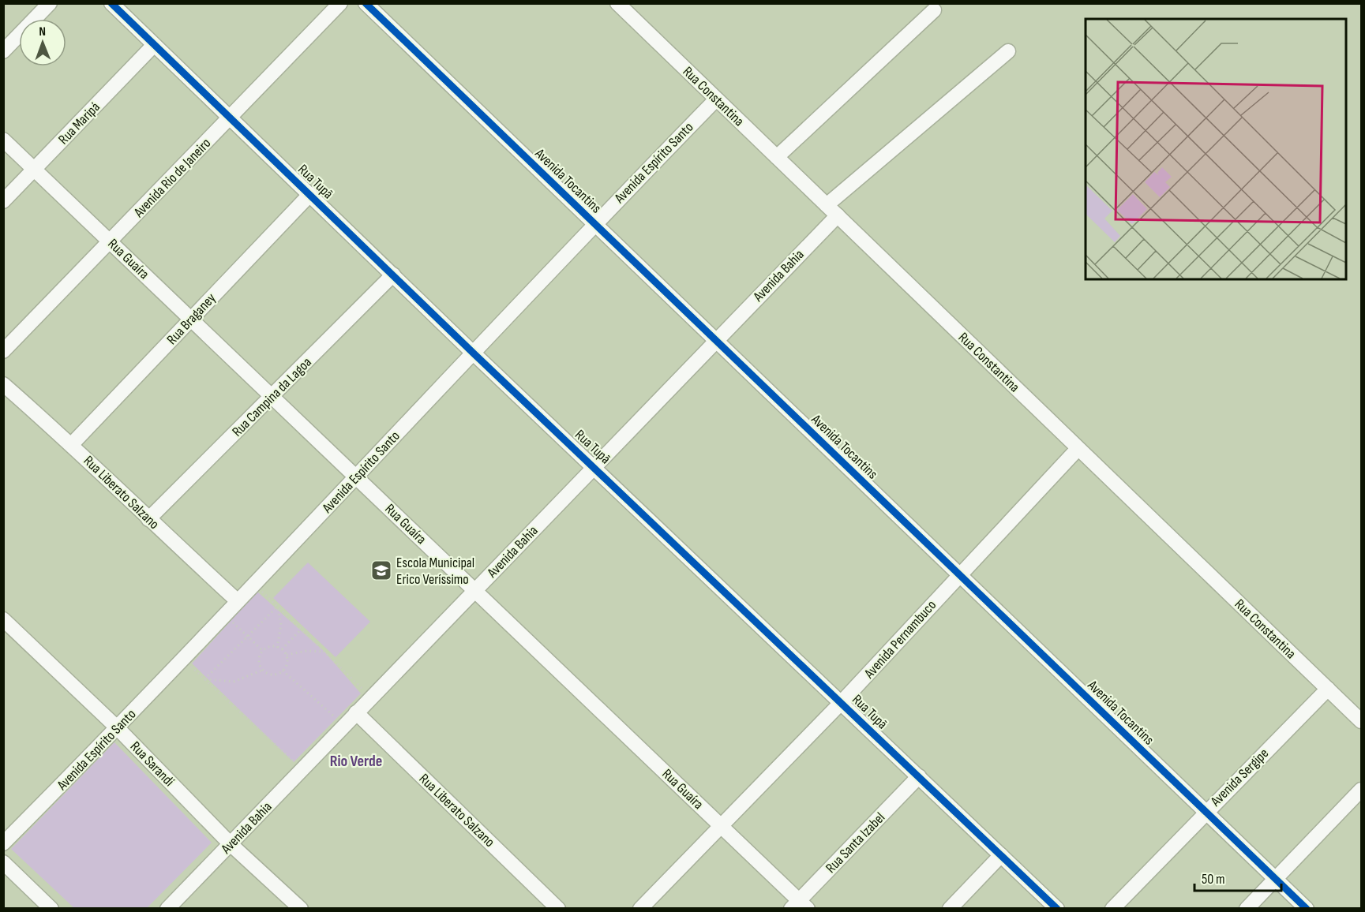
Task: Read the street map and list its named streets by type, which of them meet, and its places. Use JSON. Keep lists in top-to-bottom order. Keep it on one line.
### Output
{"streets":{"street":["Rua Constantina","Rua Maripá","Avenida Espírito Santo","Avenida Rio de Janeiro","Avenida Tocantins","Rua Tupã","Rua Guaíra","Avenida Bahia","Rua Braganey","Rua Campina da Lagoa","Rua Liberato Salzano","Avenida Pernambuco","Rua Sarandí","Avenida Sergipe","Rua Santa Izabel"]},"crossings":[["Rua Constantina","Avenida Espírito Santo"],["Rua Constantina","Avenida Bahia"],["Rua Constantina","Avenida Pernambuco"],["Rua Constantina","Avenida Sergipe"],["Rua Maripá","Rua Tupã"],["Rua Maripá","Rua Guaíra"],["Avenida Espírito Santo","Avenida Tocantins"],["Avenida Espírito Santo","Rua Tupã"],["Avenida Espírito Santo","Rua Guaíra"],["Avenida Espírito Santo","Rua Liberato Salzano"],["Avenida Espírito Santo","Rua Sarandí"],["Avenida Rio de Janeiro","Rua Tupã"],["Avenida Rio de Janeiro","Rua Guaíra"],["Avenida Tocantins","Avenida Bahia"],["Avenida Tocantins","Avenida Pernambuco"],["Avenida Tocantins","Avenida Sergipe"],["Rua Tupã","Avenida Bahia"],["Rua Tupã","Rua Braganey"],["Rua Tupã","Rua Campina da Lagoa"],["Rua Tupã","Avenida Pernambuco"],["Rua Tupã","Rua Santa Izabel"],["Rua Guaíra","Avenida Bahia"],["Rua Guaíra","Rua Braganey"],["Rua Guaíra","Rua Campina da Lagoa"],["Rua Guaíra","Avenida Pernambuco"],["Rua Guaíra","Rua Santa Izabel"],["Avenida Bahia","Rua Liberato Salzano"],["Avenida Bahia","Rua Sarandí"],["Rua Braganey","Rua Liberato Salzano"],["Rua Campina da Lagoa","Rua Liberato Salzano"]],"districts":["Rio Verde"],"places":{"school or university":["Escola Municipal Erico Veríssimo"]},"scale_bar":"50 m","north":"top"}
